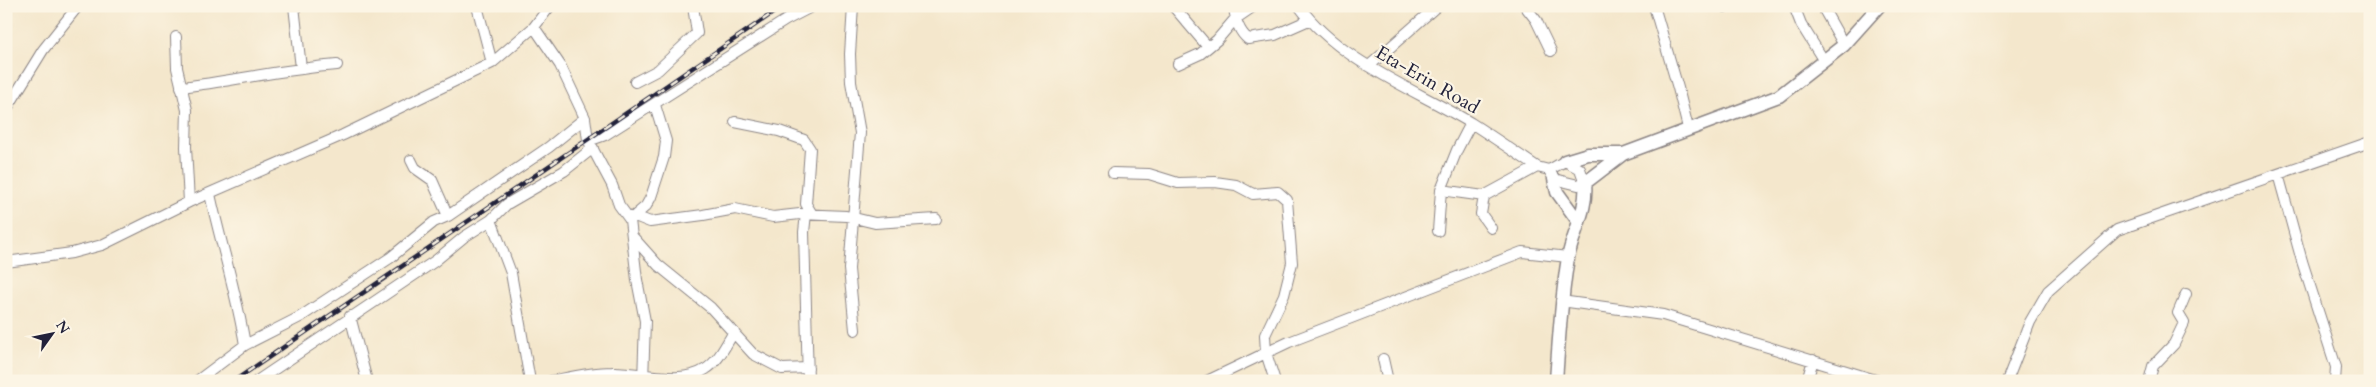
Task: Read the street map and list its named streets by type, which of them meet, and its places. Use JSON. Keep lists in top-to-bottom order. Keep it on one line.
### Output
{"streets":{"street":["Eta-Erin Road"]},"north":"top right"}
